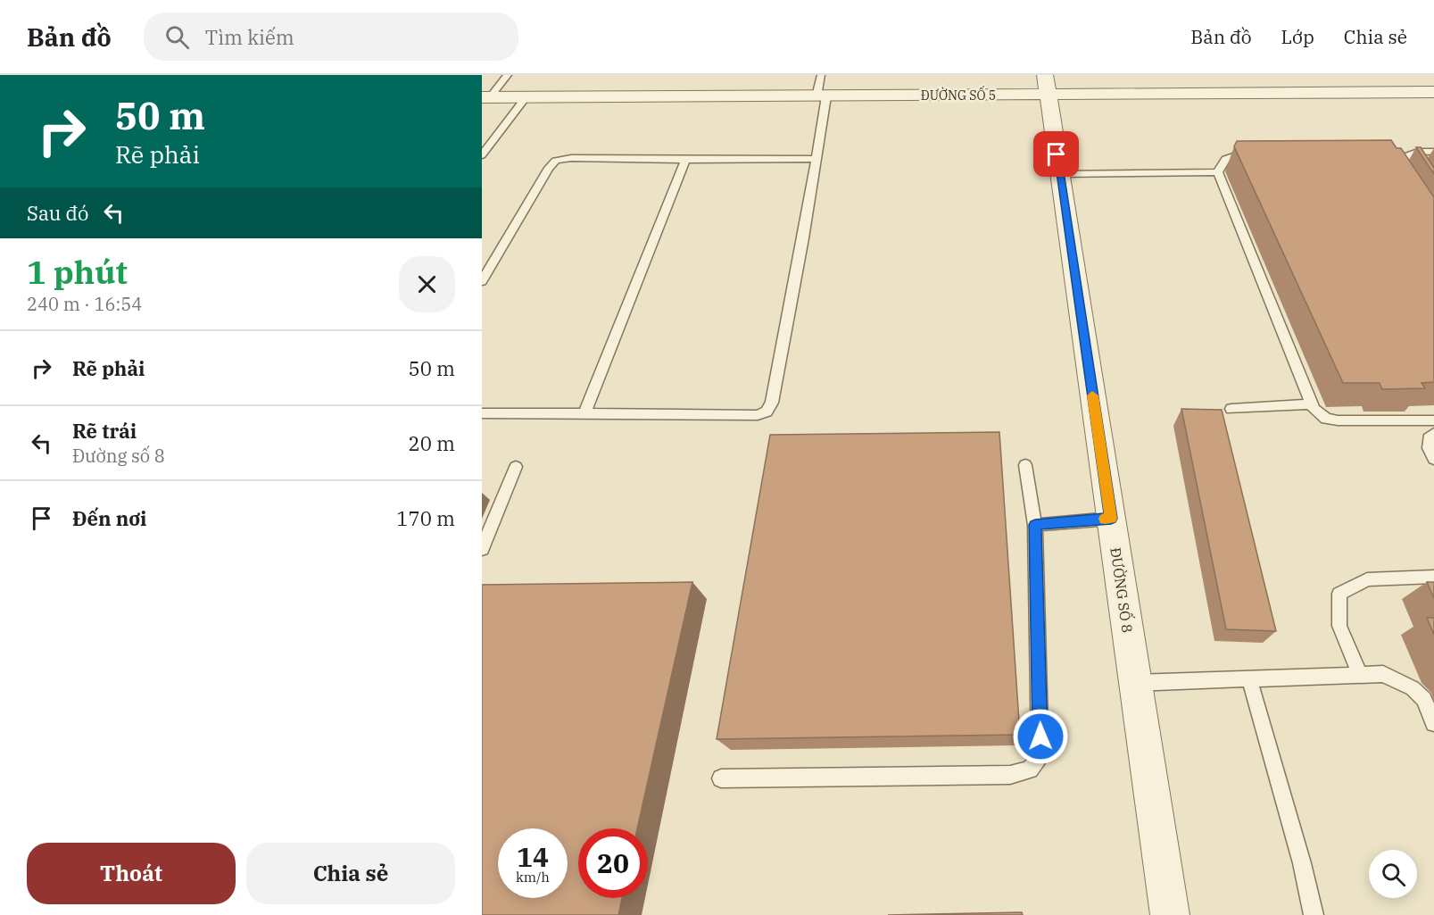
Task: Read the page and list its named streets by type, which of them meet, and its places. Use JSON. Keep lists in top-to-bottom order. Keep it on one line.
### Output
{"streets":{"street":["ĐƯỜNG SỐ 5","ĐƯỜNG SỐ 8"]},"crossings":[["ĐƯỜNG SỐ 5","ĐƯỜNG SỐ 8"]],"page":{"header":"Bản đồ","search":"Tìm kiếm","nav":["Bản đồ","Lớp","Chia sẻ"],"turn":["50 m","Rẽ phải"],"then":"Sau đó","heading":["1 phút","240 m · 16:54"],"list":[{"name":"Rẽ phải","value":"50 m"},{"name":"Rẽ trái","note":"Đường số 8","value":"20 m"},{"name":"Đến nơi","value":"170 m"}],"speed":"14 km/h","limit":"20","buttons":["Thoát","Chia sẻ"]}}
